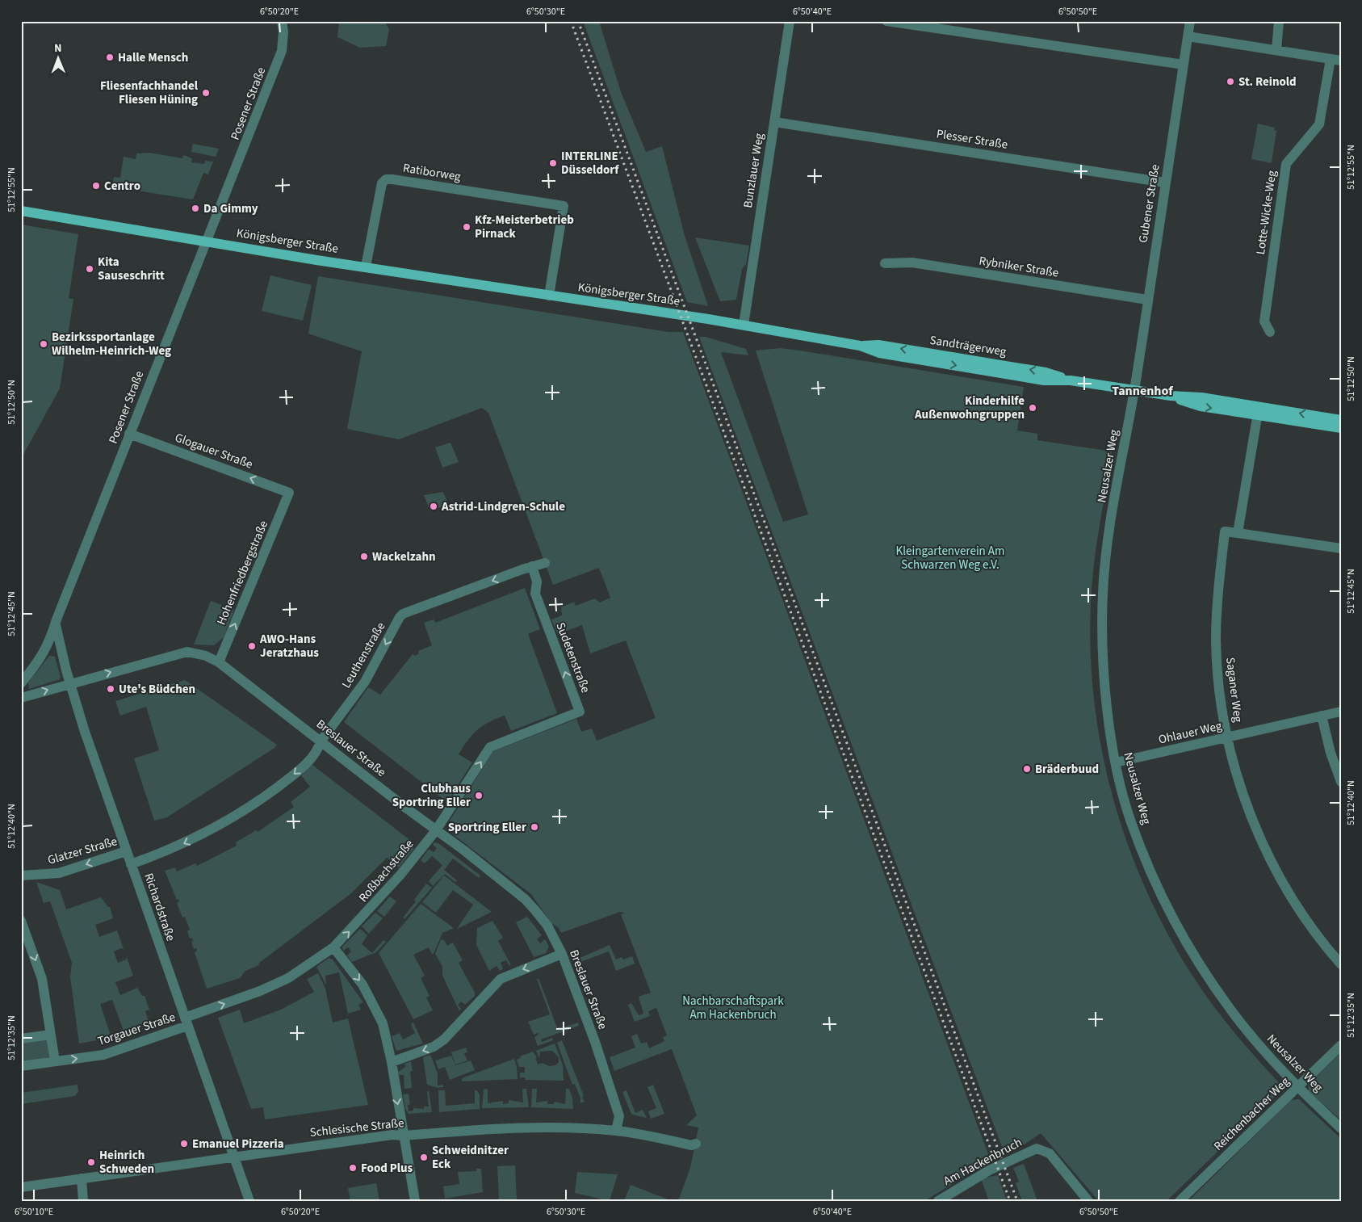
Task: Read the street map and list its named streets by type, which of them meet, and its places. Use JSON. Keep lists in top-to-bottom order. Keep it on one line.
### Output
{"streets":{"main road":["Königsberger Straße","Sandträgerweg"],"street":["Posener Straße","Plesser Straße","Bunzlauer Weg","Ratiborweg","Gubener Straße","Lotte-Wicke-Weg","Rybniker Straße","Glogauer Straße","Neusalzer Weg","Hohenfriedbergstraße","Leuthenstraße","Sudetenstraße","Saganer Weg","Ohlauer Weg","Breslauer Straße","Glatzer Straße","Roßbachstraße","Richardstraße","Torgauer Straße","Reichenbacher Weg","Schlesische Straße","Am Hackenbruch"]},"crossings":[["Posener Straße","Königsberger Straße"],["Posener Straße","Glogauer Straße"],["Posener Straße","Richardstraße"],["Plesser Straße","Bunzlauer Weg"],["Plesser Straße","Gubener Straße"],["Bunzlauer Weg","Sandträgerweg"],["Ratiborweg","Königsberger Straße"],["Gubener Straße","Rybniker Straße"],["Gubener Straße","Sandträgerweg"],["Gubener Straße","Neusalzer Weg"],["Königsberger Straße","Sandträgerweg"],["Sandträgerweg","Neusalzer Weg"],["Glogauer Straße","Hohenfriedbergstraße"],["Neusalzer Weg","Ohlauer Weg"],["Neusalzer Weg","Reichenbacher Weg"],["Hohenfriedbergstraße","Breslauer Straße"],["Leuthenstraße","Sudetenstraße"],["Leuthenstraße","Breslauer Straße"],["Leuthenstraße","Richardstraße"],["Sudetenstraße","Roßbachstraße"],["Saganer Weg","Ohlauer Weg"],["Breslauer Straße","Roßbachstraße"],["Breslauer Straße","Richardstraße"],["Breslauer Straße","Schlesische Straße"],["Glatzer Straße","Richardstraße"],["Roßbachstraße","Richardstraße"],["Roßbachstraße","Torgauer Straße"],["Richardstraße","Torgauer Straße"],["Richardstraße","Schlesische Straße"]],"one_way":["Glogauer Straße","Hohenfriedbergstraße","Leuthenstraße","Sudetenstraße","Glatzer Straße","Roßbachstraße","Torgauer Straße"],"districts":["Tannenhof"],"parks":["Kleingartenverein Am Schwarzen Weg e.V.","Nachbarschaftspark Am Hackenbruch"],"places":["Halle Mensch","St. Reinold","Fliesenfachhandel Fliesen Hüning","INTERLINE Düsseldorf","Centro","Da Gimmy","Kfz-Meisterbetrieb Pirnack","Kita Sauseschritt","Bezirkssportanlage Wilhelm-Heinrich-Weg","Kinderhilfe Außenwohngruppen","Astrid-Lindgren-Schule","Wackelzahn","AWO-Hans Jeratzhaus","Ute's Büdchen","Bräderbuud","Clubhaus Sportring Eller","Sportring Eller","Emanuel Pizzeria","Schweidnitzer Eck","Heinrich Schweden","Food Plus"],"north":"top","coordinates":["6°50'20\"E","6°50'30\"E","6°50'40\"E","6°50'50\"E","51°12'55\"N","51°12'50\"N","51°12'45\"N","51°12'40\"N","51°12'35\"N","6°50'10\"E"]}
